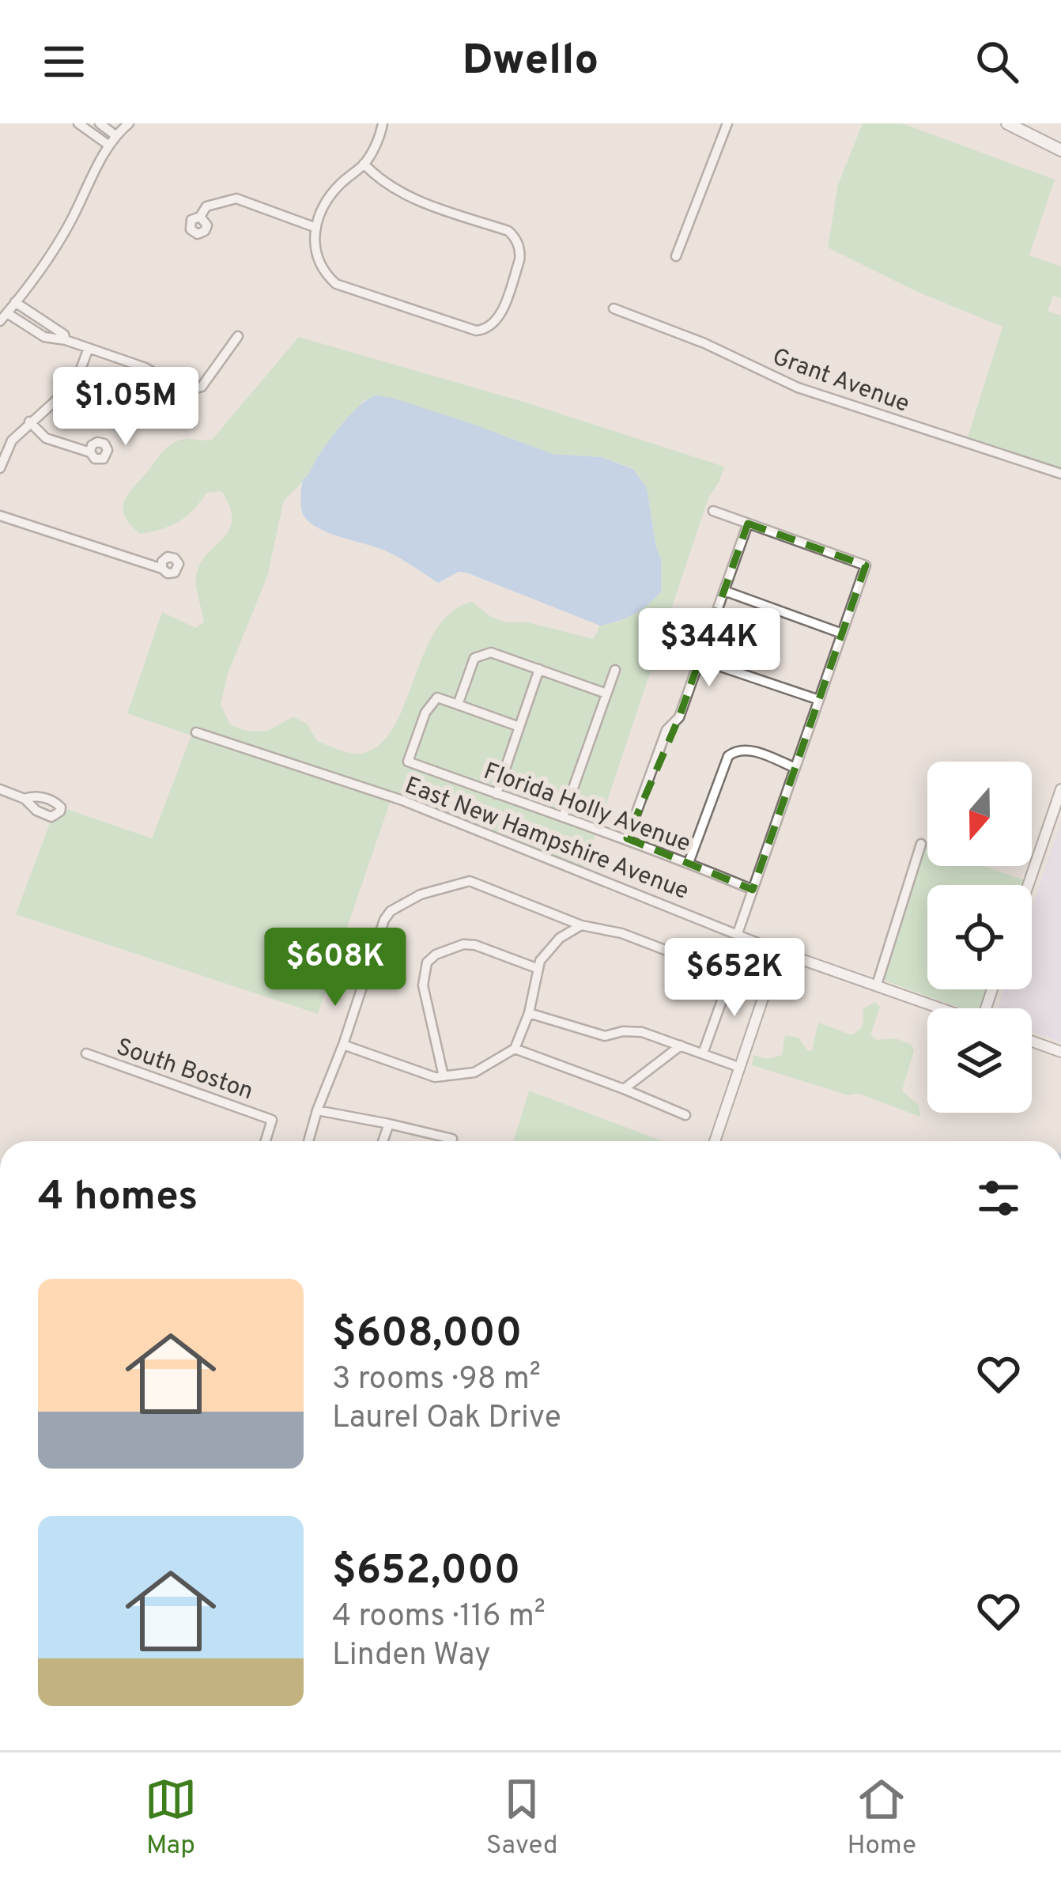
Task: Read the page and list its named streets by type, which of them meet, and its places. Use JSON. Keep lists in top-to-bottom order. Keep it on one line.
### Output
{"streets":{"street":["Grant Avenue","Florida Holly Avenue","East New Hampshire Avenue","South Boston"]},"north":"bottom","page":{"header":"Dwello","price":["$1.05M","$344K","$608K","$652K"],"heading":"4 homes","list":[{"name":"$608,000","note":"3 rooms · 98 m² · Laurel Oak Drive"},{"name":"$652,000","note":"4 rooms · 116 m² · Linden Way"}],"tabs":["Map","Saved","Home"]}}
